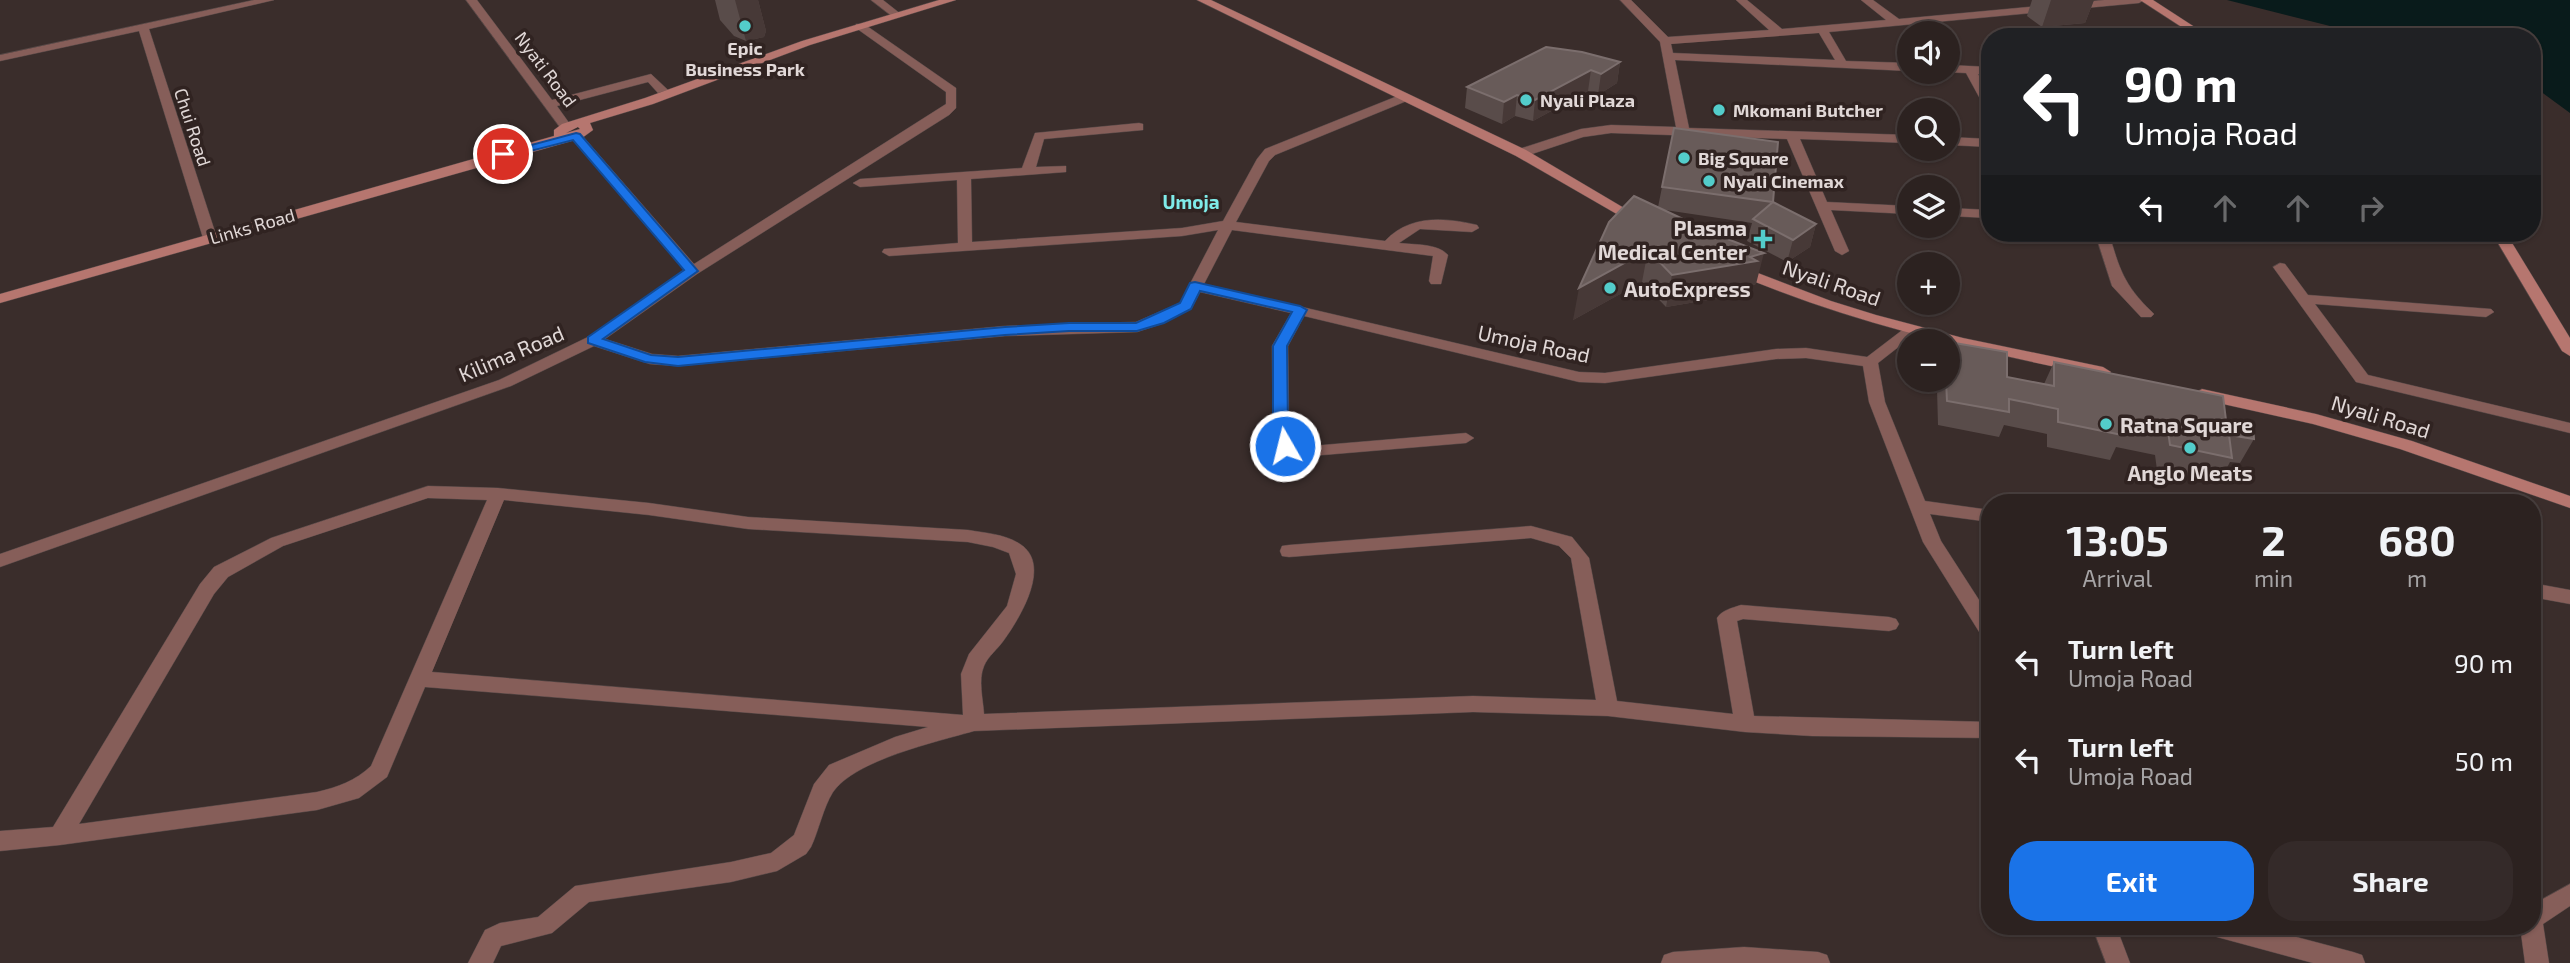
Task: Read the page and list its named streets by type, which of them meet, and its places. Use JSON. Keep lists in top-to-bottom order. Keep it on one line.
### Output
{"streets":{"main road":["Links Road","Nyali Road"],"street":["Nyati Road","Chui Road","Umoja Road","Kilima Road"]},"crossings":[["Nyati Road","Links Road"],["Nyati Road","Kilima Road"],["Chui Road","Links Road"],["Links Road","Kilima Road"]],"districts":["Umoja"],"places":{"other":["Epic Business Park","Nyali Plaza","Mkomani Butcher","Big Square","Nyali Cinemax","AutoExpress","Ratna Square","Anglo Meats"],"health":["Plasma Medical Center"]},"page":{"map_buttons":["+","−"],"turn":["90 m","Umoja Road"],"eta":["13:05","Arrival","2","min","680","m"],"list":[{"name":"Turn left","note":"Umoja Road","value":"90 m"},{"name":"Turn left","note":"Umoja Road","value":"50 m"}],"buttons":["Exit","Share"]}}
